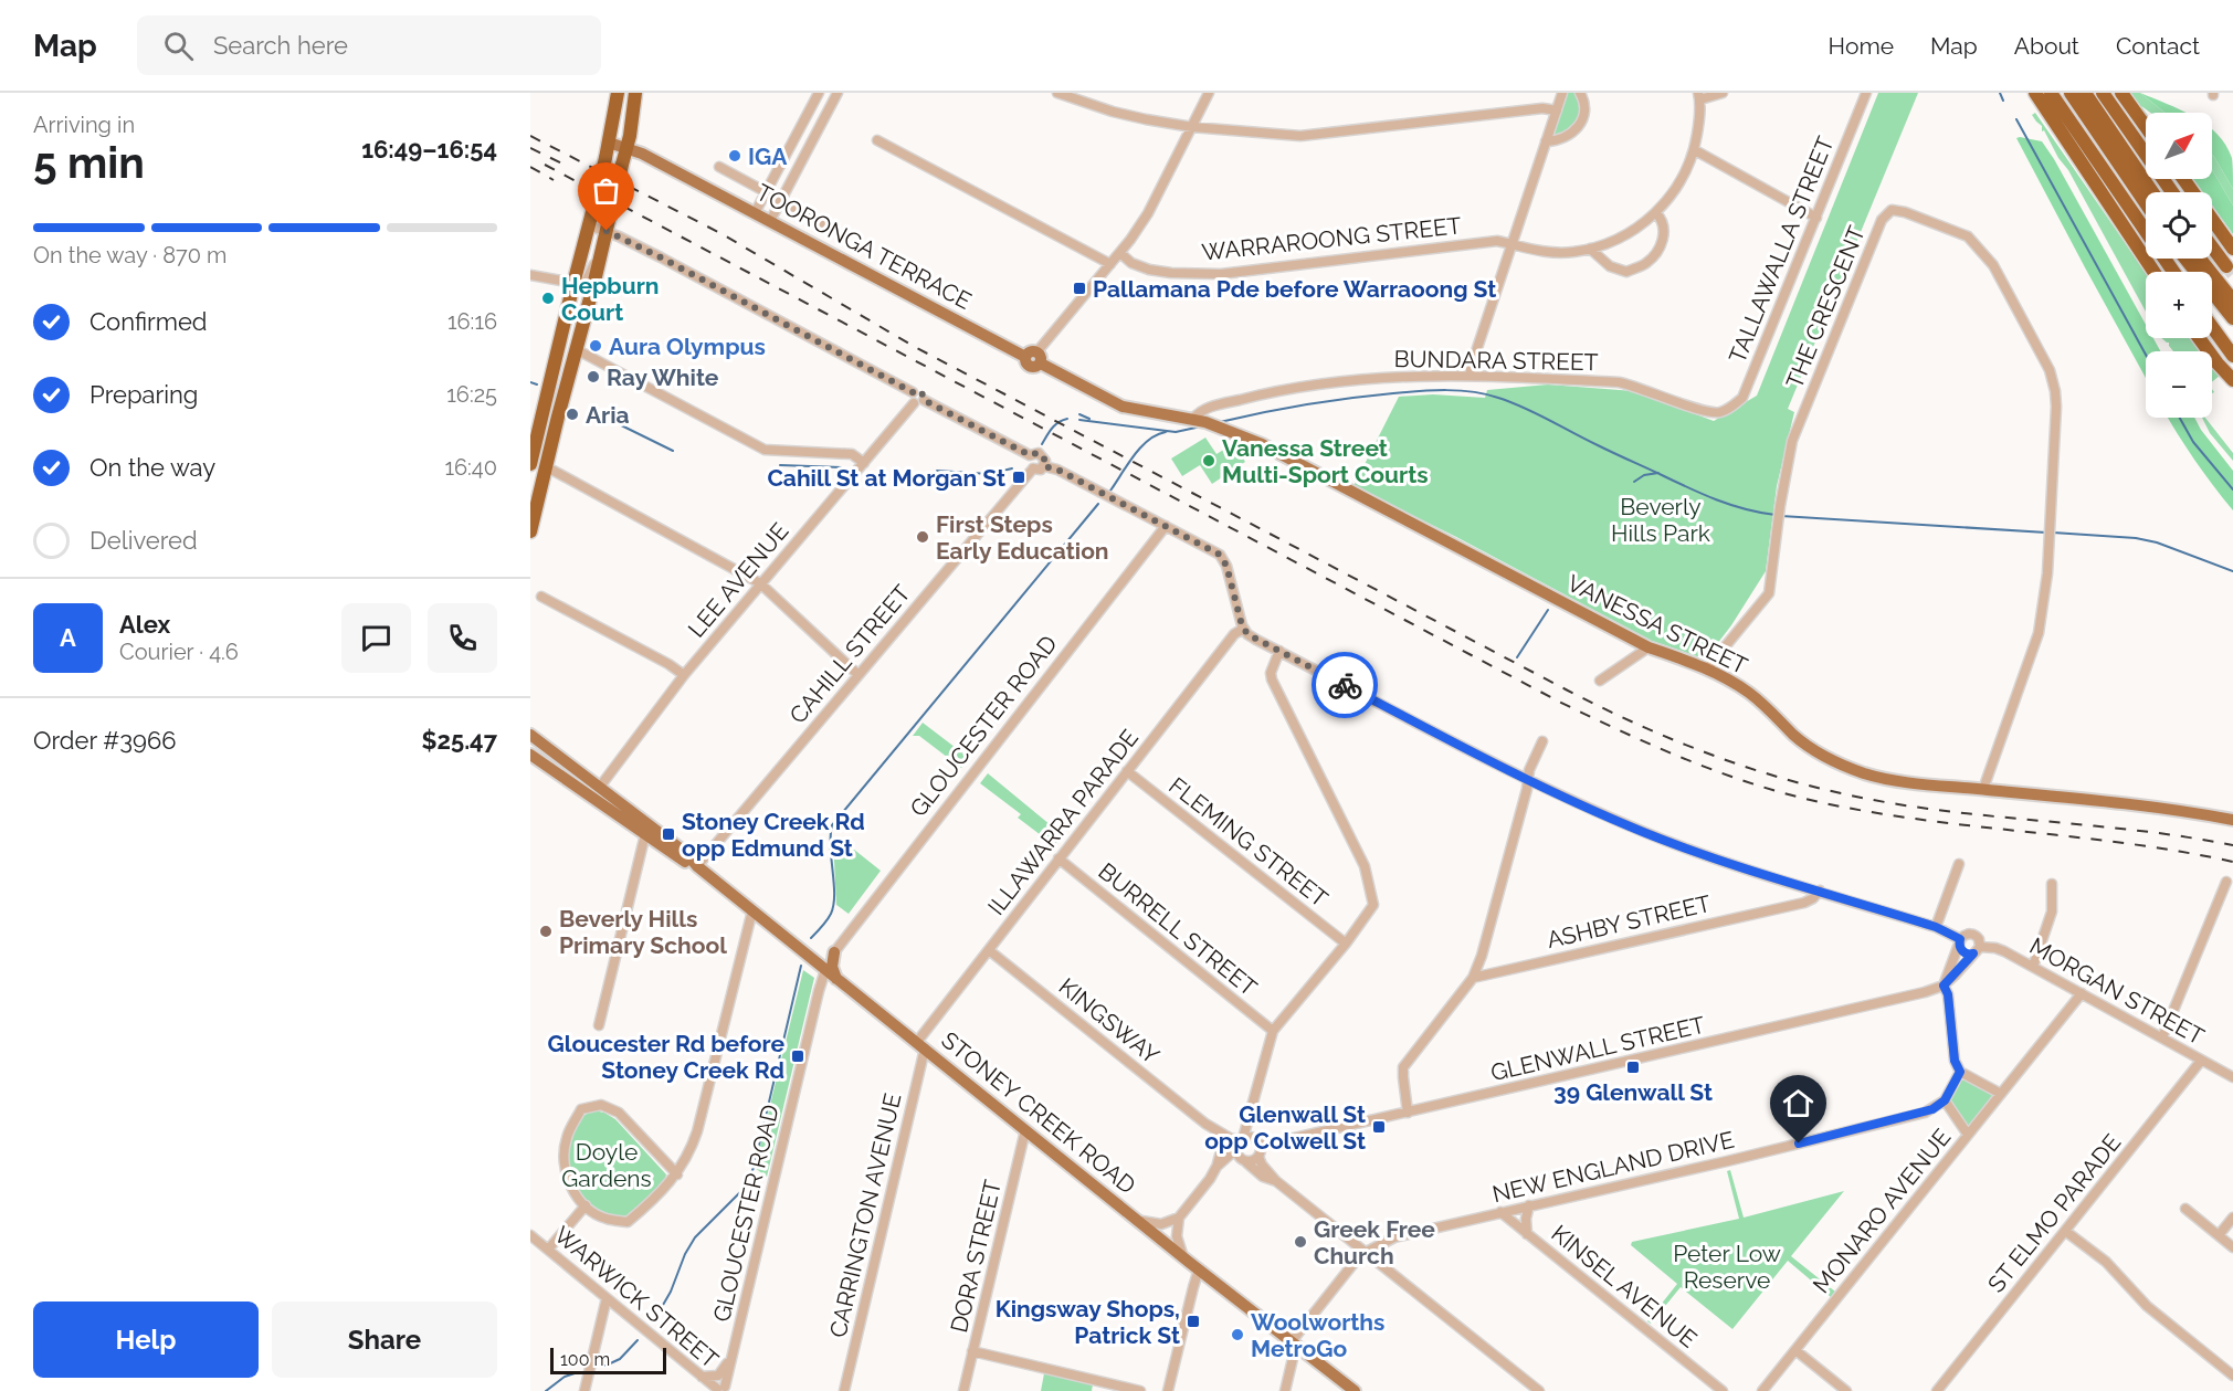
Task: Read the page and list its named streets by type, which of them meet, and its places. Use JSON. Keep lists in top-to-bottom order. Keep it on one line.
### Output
{"streets":{"main road":["TOORONGA TERRACE","VANESSA STREET","STONEY CREEK ROAD"],"street":["WARRAROONG STREET","TALLAWALLA STREET","THE CRESCENT","BUNDARA STREET","LEE AVENUE","CAHILL STREET","GLOUCESTER ROAD","ILLAWARRA PARADE","FLEMING STREET","ASHBY STREET","BURRELL STREET","MORGAN STREET","KINGSWAY","GLENWALL STREET","NEW ENGLAND DRIVE","MONARO AVENUE","ST ELMO PARADE","CARRINGTON AVENUE","DORA STREET","KINSEL AVENUE","WARWICK STREET"]},"crossings":[["TOORONGA TERRACE","BUNDARA STREET"],["TOORONGA TERRACE","VANESSA STREET"],["TALLAWALLA STREET","BUNDARA STREET"],["THE CRESCENT","VANESSA STREET"],["BUNDARA STREET","VANESSA STREET"],["LEE AVENUE","STONEY CREEK ROAD"],["CAHILL STREET","STONEY CREEK ROAD"],["GLOUCESTER ROAD","STONEY CREEK ROAD"],["GLOUCESTER ROAD","WARWICK STREET"],["ILLAWARRA PARADE","FLEMING STREET"],["ILLAWARRA PARADE","BURRELL STREET"],["ILLAWARRA PARADE","KINGSWAY"],["ILLAWARRA PARADE","STONEY CREEK ROAD"],["ILLAWARRA PARADE","CARRINGTON AVENUE"],["MORGAN STREET","MONARO AVENUE"],["MORGAN STREET","ST ELMO PARADE"],["STONEY CREEK ROAD","CARRINGTON AVENUE"],["STONEY CREEK ROAD","DORA STREET"],["NEW ENGLAND DRIVE","KINSEL AVENUE"]],"parks":["Beverly Hills Park","Doyle Gardens","Peter Low Reserve"],"places":{"other":["IGA","Hepburn Court","Aura Olympus","Ray White","Aria","Vanessa Street Multi-Sport Courts","First Steps Early Education","Beverly Hills Primary School","Greek Free Church","Woolworths MetroGo"],"transit":["Pallamana Pde before Warraoong St","Cahill St at Morgan St","Stoney Creek Rd opp Edmund St","Gloucester Rd before Stoney Creek Rd","39 Glenwall St","Glenwall St opp Colwell St","Kingsway Shops, Patrick St"]},"scale_bar":"100 m","north":"top right","page":{"header":"Map","search":"Search here","nav":["Home","Map","About","Contact"],"heading":["5 min","Arriving in","16:49–16:54"],"panel":["Alex","Courier · 4.6","Order #3966","$25.47"],"map_buttons":["+","−"],"bar":"On the way · 870 m","list":[["Confirmed","16:16"],["Preparing","16:25"],["On the way","16:40"],"Delivered"],"round":"A","buttons":["Help","Share"],"scale":"100 m"}}
